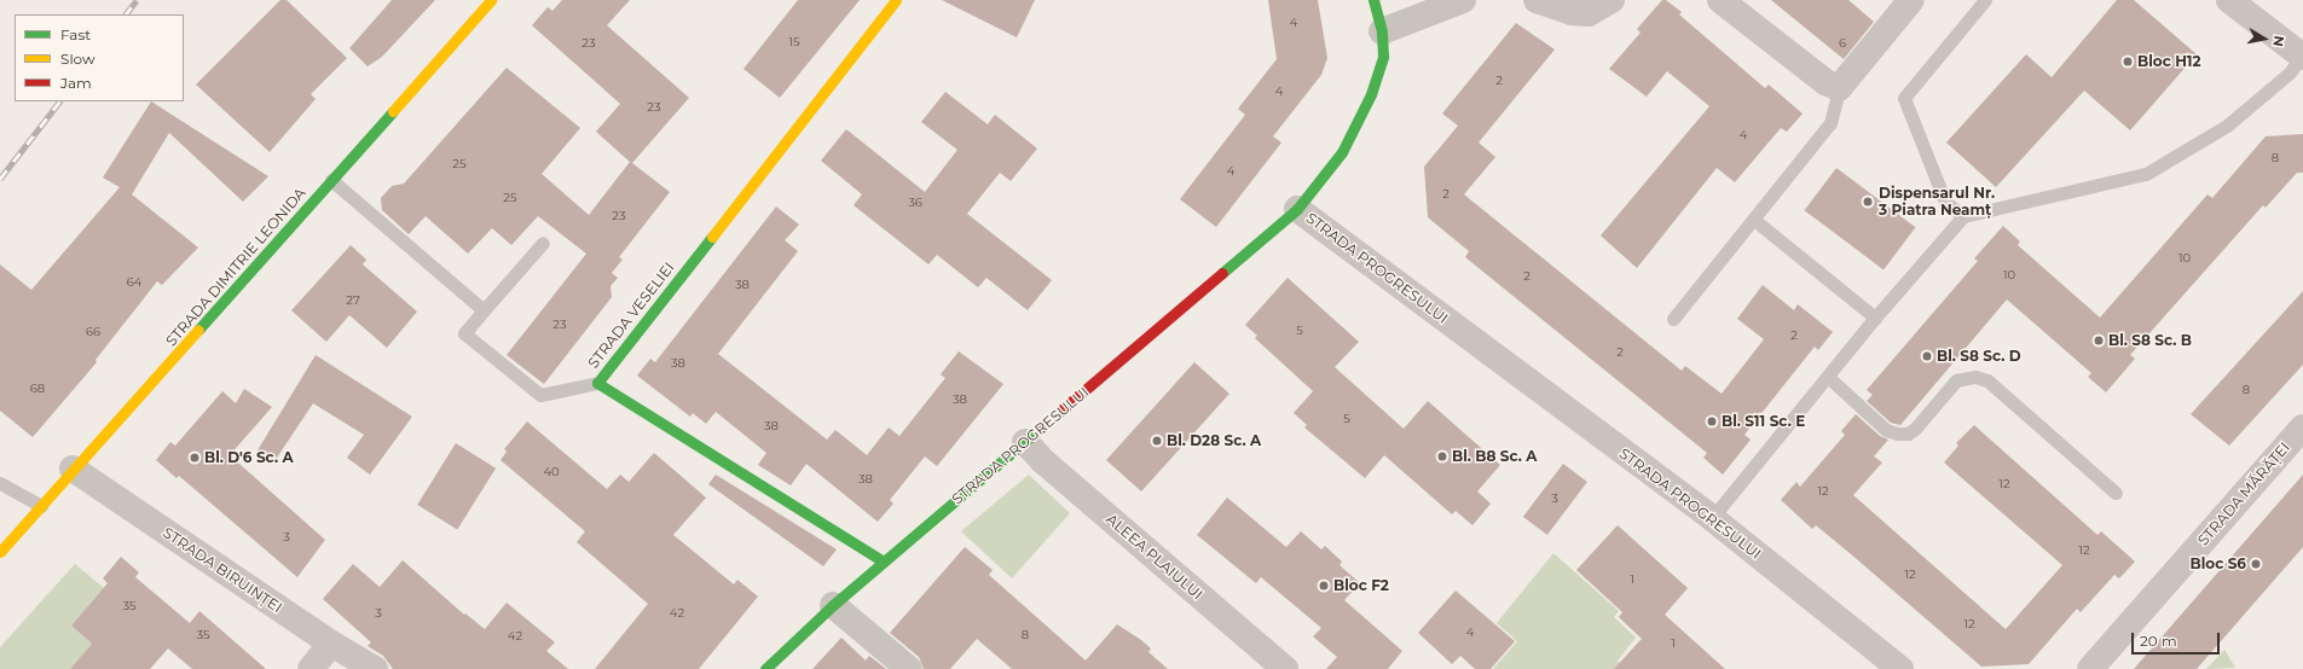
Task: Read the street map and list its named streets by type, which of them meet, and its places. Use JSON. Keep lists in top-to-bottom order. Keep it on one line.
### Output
{"streets":{"street":["STRADA DIMITRIE LEONIDA","STRADA PROGRESULUI","STRADA VESELIEI","STRADA MĂRĂȚEI","ALEEA PLAIULUI","STRADA BIRUINȚEI"]},"crossings":[["STRADA DIMITRIE LEONIDA","STRADA BIRUINȚEI"],["STRADA PROGRESULUI","STRADA VESELIEI"],["STRADA PROGRESULUI","ALEEA PLAIULUI"]],"places":["Bloc H12","Dispensarul Nr. 3 Piatra Neamț","Bl. S8 Sc. B","Bl. S8 Sc. D","Bl. S11 Sc. E","Bl. D28 Sc. A","Bl. B8 Sc. A","Bl. D'6 Sc. A","Bloc S6","Bloc F2"],"house_numbers":["4","15","23","6","2","4","23","4","8","25","4","2","25","36","23","10","10","2","64","38","27","23","5","66","2","2","38","68","8","38","5","38","40","38","12","12","3","3","12","12","1","35","3","42","12","4","35","8","42","1"],"legend":["Fast","Slow","Jam"],"scale_bar":"20 m","north":"right"}
